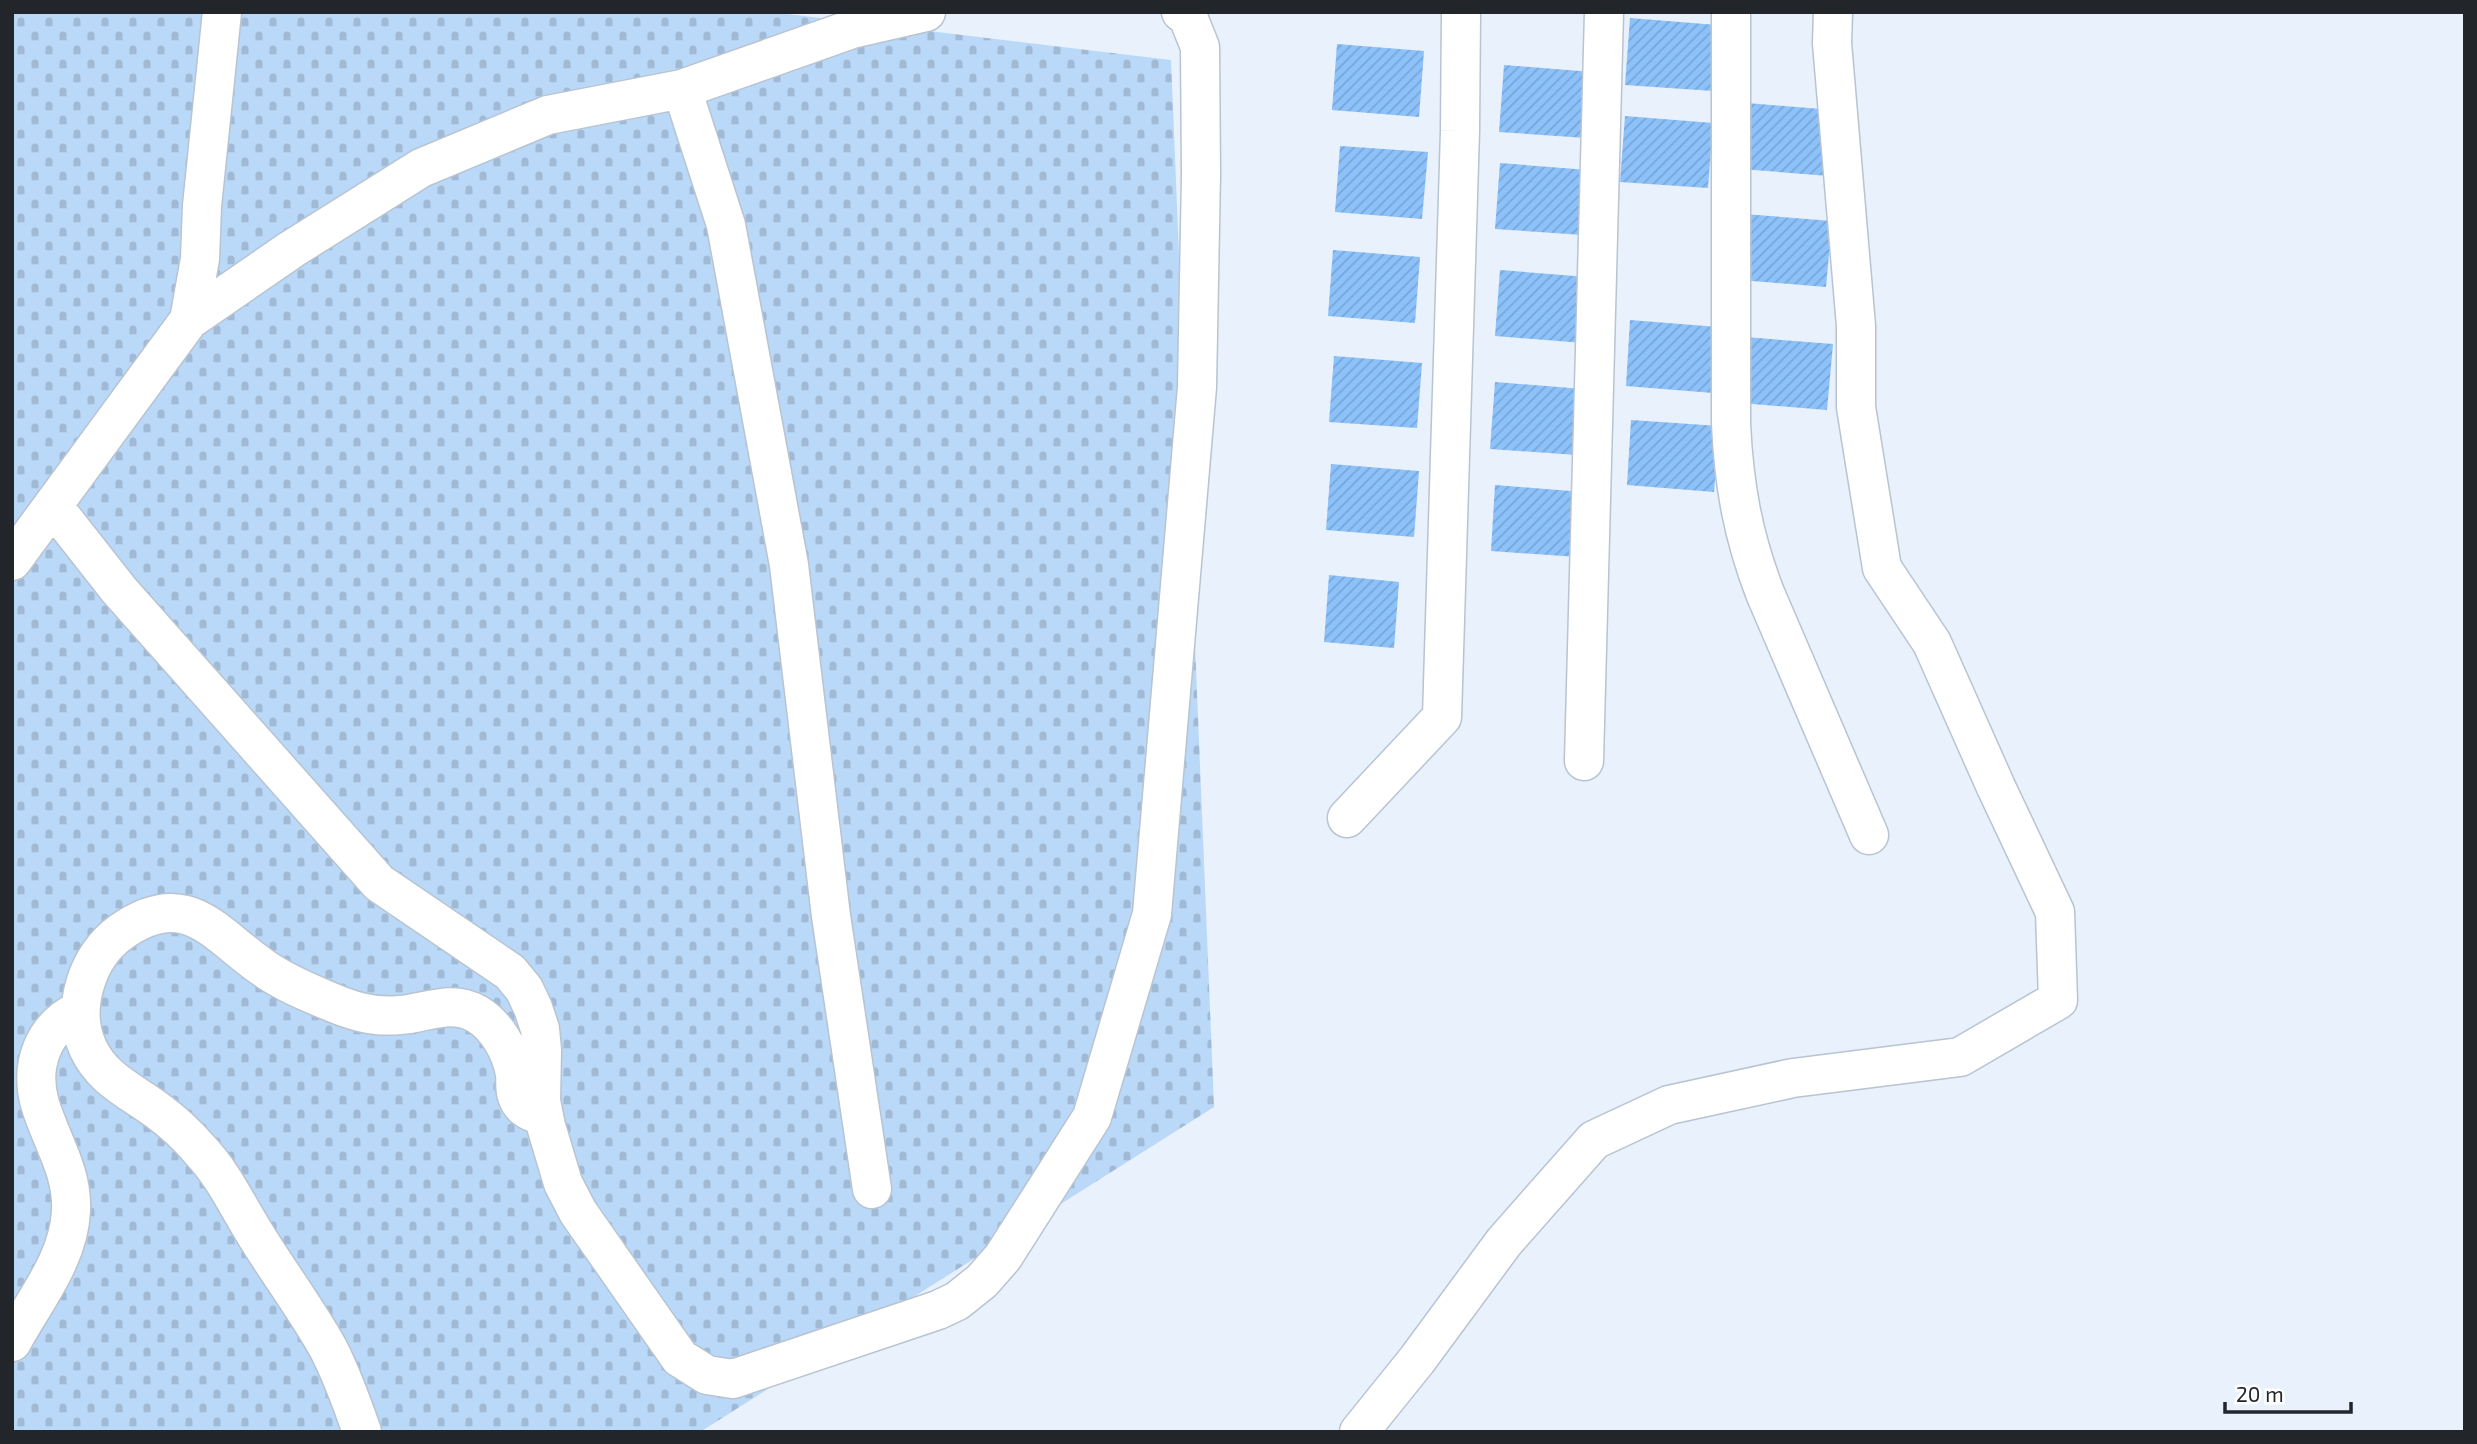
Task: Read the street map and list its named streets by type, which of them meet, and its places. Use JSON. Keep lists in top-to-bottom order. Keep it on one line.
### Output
{"scale_bar":"20 m"}
